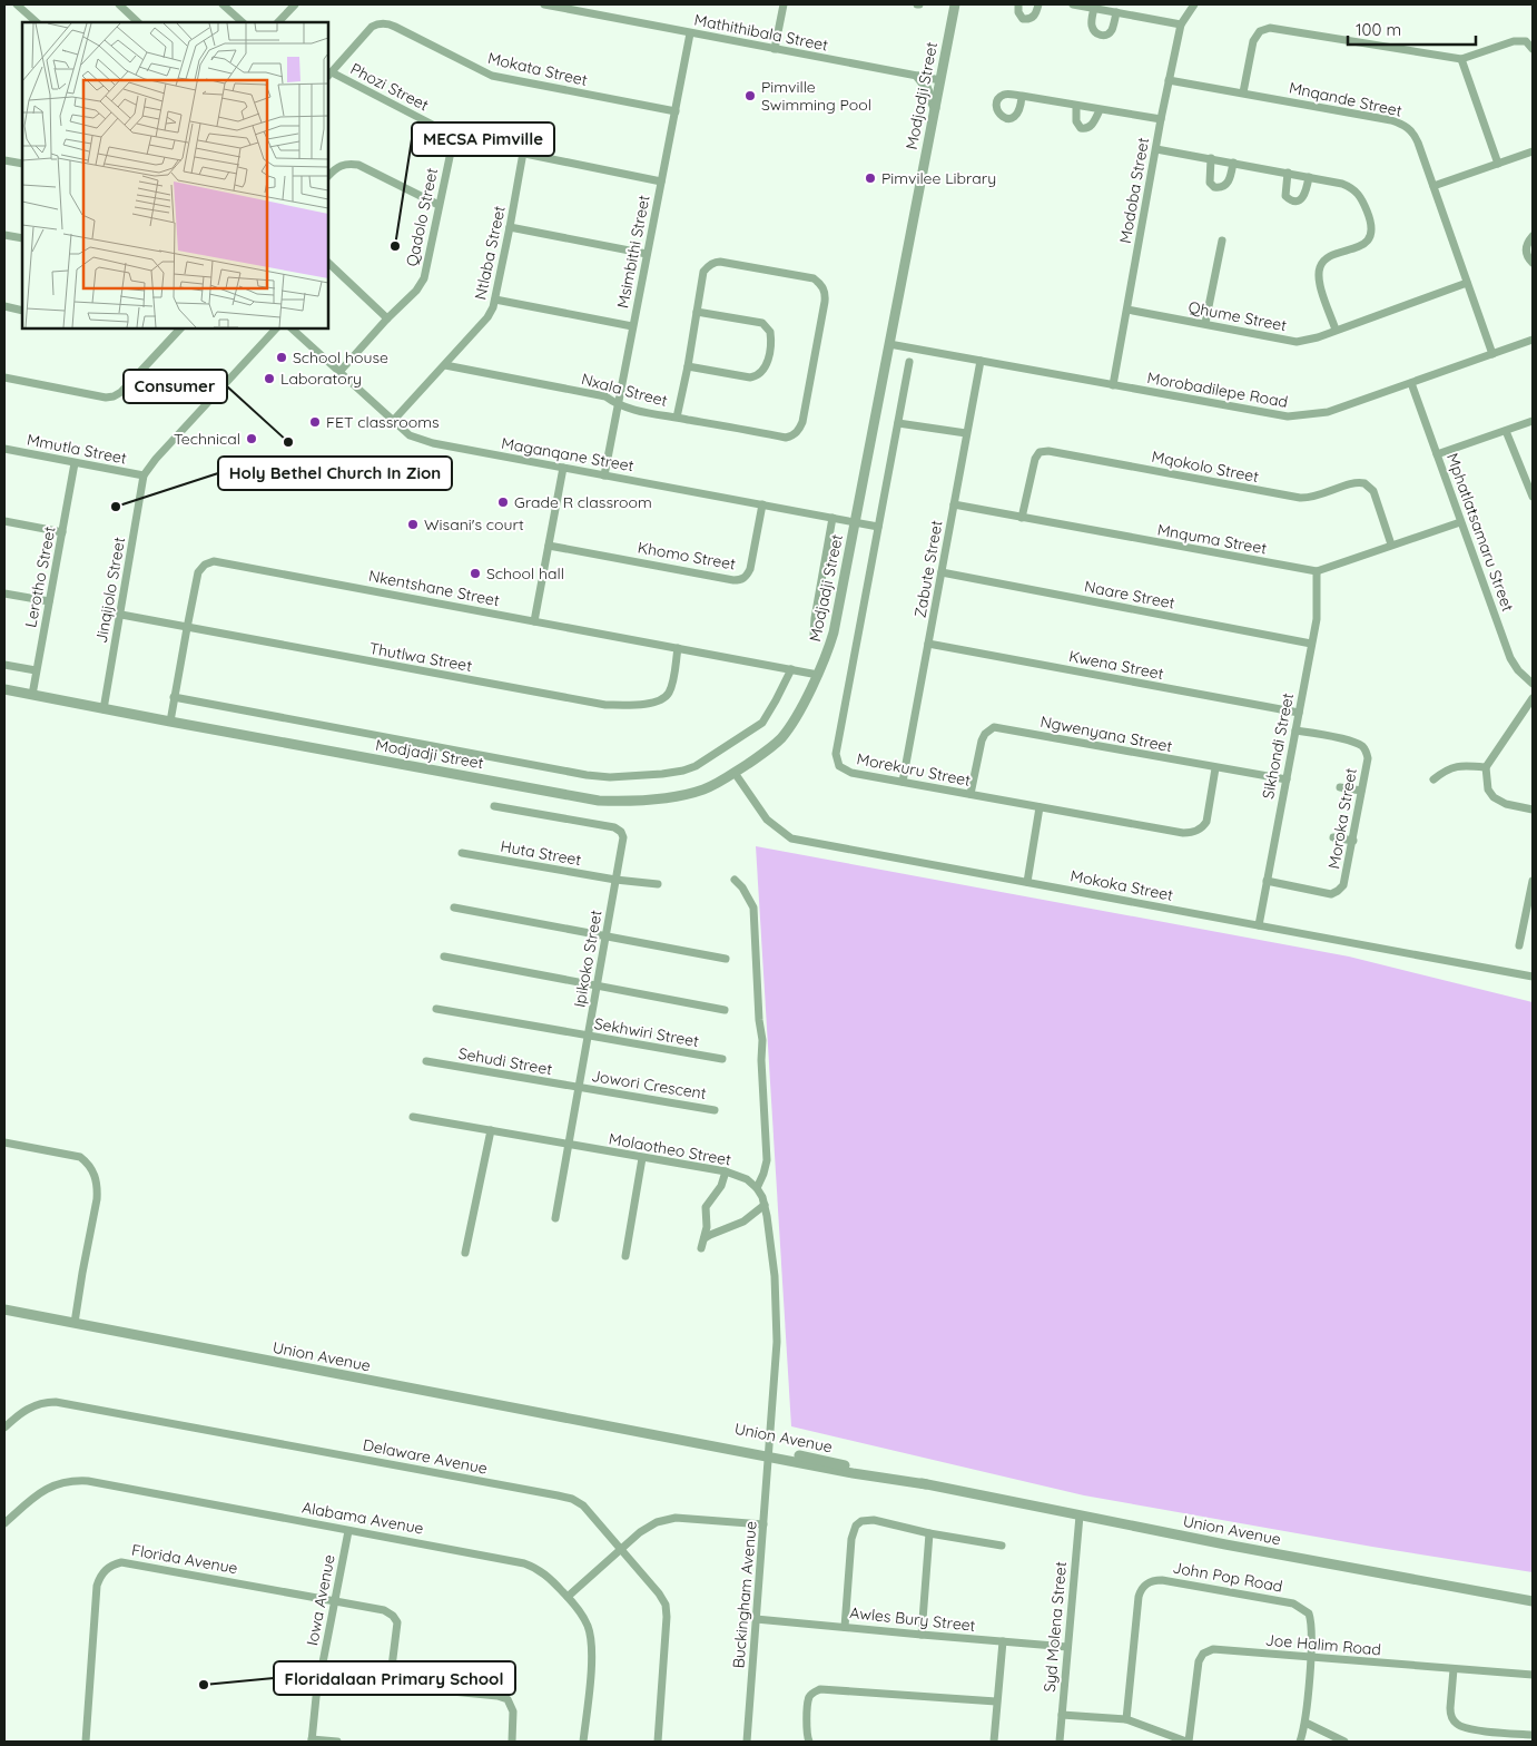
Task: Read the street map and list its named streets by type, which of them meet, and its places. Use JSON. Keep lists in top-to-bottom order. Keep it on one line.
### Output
{"streets":{"street":["Mathithibala Street","Mokata Street","Phozi Street","Modjadji Street","Mnqande Street","Modoba Street","Qadolo Street","Msimbithi Street","Ntlaba Street","Qhume Street","Nxala Street","Morobadilepe Road","Mmutla Street","Maganqane Street","Mqokolo Street","Mphatlatsamaru Street","Mnquma Street","Khomo Street","Zabute Street","Lerotho Street","Nkentshane Street","Jinqijolo Street","Naare Street","Thutlwa Street","Kwena Street","Ngwenyana Street","Sikhondi Street","Morekuru Street","Moroka Street","Huta Street","Mokoka Street","Ipikoko Street","Sekhwiri Street","Sehudi Street","Jowori Crescent","Molaotheo Street","Union Avenue","Delaware Avenue","Alabama Avenue","Florida Avenue","John Pop Road","Buckingham Avenue","Iowa Avenue","Awles Bury Street","Syd Molena Street","Joe Halim Road"]},"crossings":[["Mathithibala Street","Modjadji Street"],["Mathithibala Street","Msimbithi Street"],["Mokata Street","Phozi Street"],["Mokata Street","Msimbithi Street"],["Phozi Street","Qadolo Street"],["Phozi Street","Msimbithi Street"],["Phozi Street","Ntlaba Street"],["Modjadji Street","Morobadilepe Road"],["Modjadji Street","Maganqane Street"],["Modjadji Street","Lerotho Street"],["Modjadji Street","Nkentshane Street"],["Modjadji Street","Jinqijolo Street"],["Modjadji Street","Mokoka Street"],["Mnqande Street","Modoba Street"],["Mnqande Street","Qhume Street"],["Mnqande Street","Morobadilepe Road"],["Modoba Street","Qhume Street"],["Modoba Street","Morobadilepe Road"],["Qadolo Street","Maganqane Street"],["Msimbithi Street","Nxala Street"],["Msimbithi Street","Maganqane Street"],["Ntlaba Street","Nxala Street"],["Ntlaba Street","Maganqane Street"],["Morobadilepe Road","Mphatlatsamaru Street"],["Morobadilepe Road","Zabute Street"],["Mmutla Street","Lerotho Street"],["Mmutla Street","Jinqijolo Street"],["Maganqane Street","Khomo Street"],["Maganqane Street","Morekuru Street"],["Mqokolo Street","Mnquma Street"],["Mphatlatsamaru Street","Mnquma Street"],["Mnquma Street","Zabute Street"],["Mnquma Street","Sikhondi Street"],["Zabute Street","Naare Street"],["Zabute Street","Kwena Street"],["Zabute Street","Morekuru Street"],["Nkentshane Street","Thutlwa Street"],["Jinqijolo Street","Thutlwa Street"],["Naare Street","Sikhondi Street"],["Kwena Street","Sikhondi Street"],["Ngwenyana Street","Sikhondi Street"],["Ngwenyana Street","Morekuru Street"],["Sikhondi Street","Moroka Street"],["Sikhondi Street","Mokoka Street"],["Huta Street","Ipikoko Street"],["Ipikoko Street","Sekhwiri Street"],["Ipikoko Street","Sehudi Street"],["Ipikoko Street","Jowori Crescent"],["Ipikoko Street","Molaotheo Street"],["Sehudi Street","Jowori Crescent"],["Union Avenue","Buckingham Avenue"],["Union Avenue","Syd Molena Street"],["Alabama Avenue","Iowa Avenue"],["Florida Avenue","Iowa Avenue"],["John Pop Road","Joe Halim Road"],["Buckingham Avenue","Awles Bury Street"],["Awles Bury Street","Syd Molena Street"]],"places":["Pimville Swimming Pool","Pimvilee Library","MECSA Pimville","School house","Laboratory","FET classrooms","Technical","Consumer","Grade R classroom","Holy Bethel Church In Zion","Wisani's court","School hall","Floridalaan Primary School"],"scale_bar":"100 m"}
